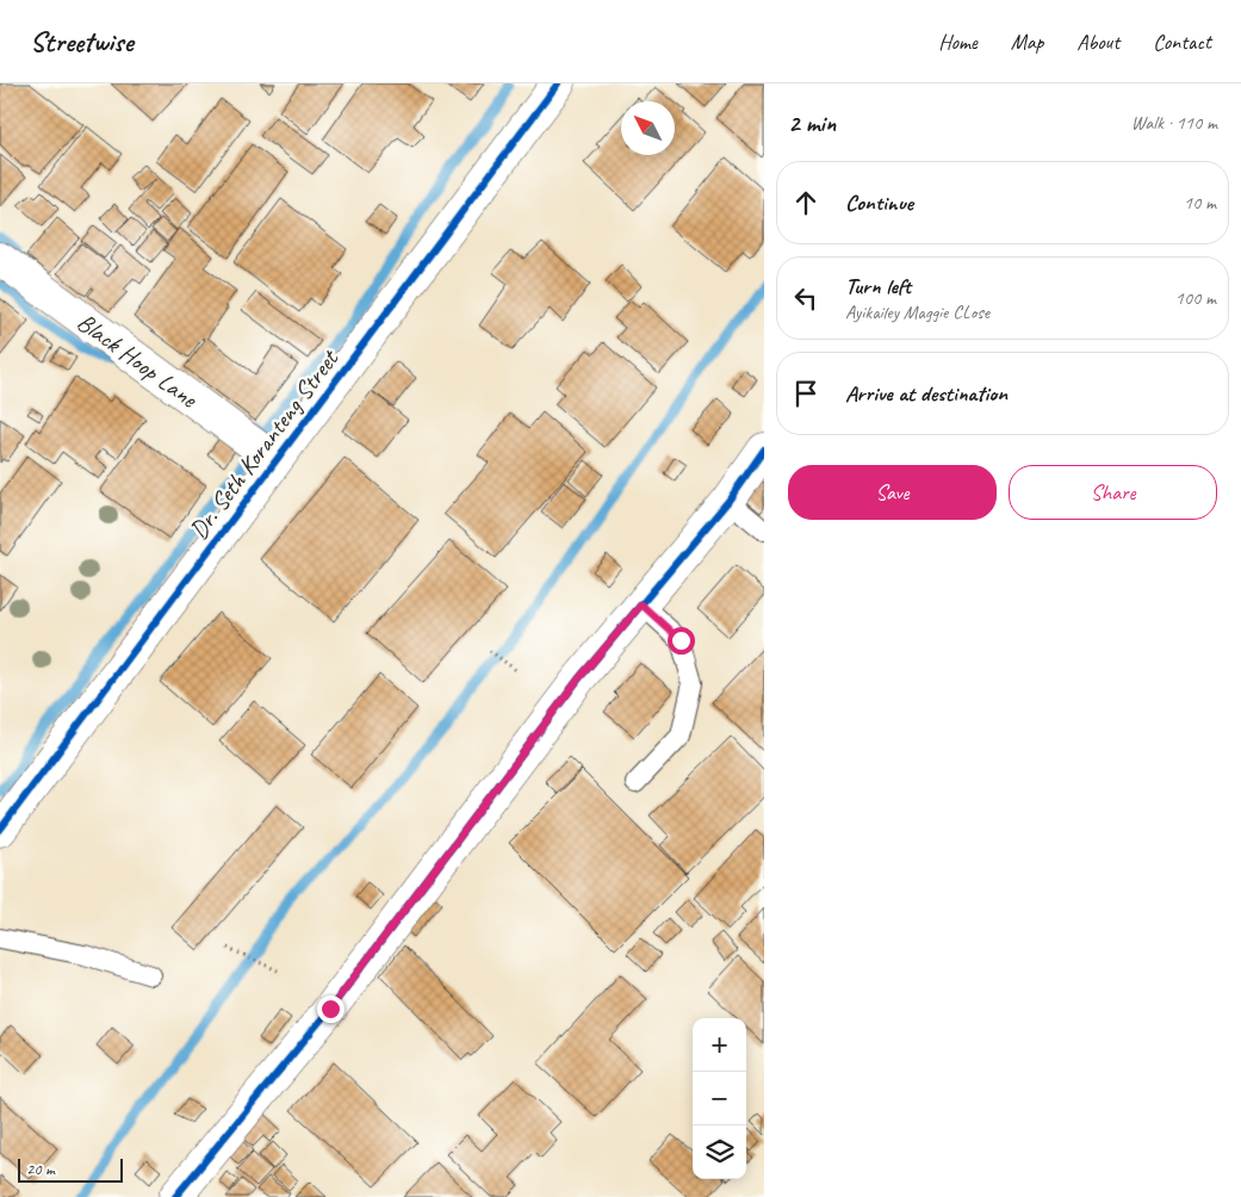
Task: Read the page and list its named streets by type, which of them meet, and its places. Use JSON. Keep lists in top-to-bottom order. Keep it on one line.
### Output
{"streets":{"street":["Black Hoop Lane","Dr. Seth Koranteng Street"]},"crossings":[["Black Hoop Lane","Dr. Seth Koranteng Street"]],"scale_bar":"20 m","north":"top left","page":{"header":"Streetwise","nav":["Home","Map","About","Contact"],"heading":["2 min","Walk · 110 m"],"list":[["Continue","10 m"],["Turn left","Ayikailey Maggie CLose","100 m"],"Arrive at destination"],"buttons":["Save","Share"],"map_buttons":["+","−"],"scale":"20 m"}}
